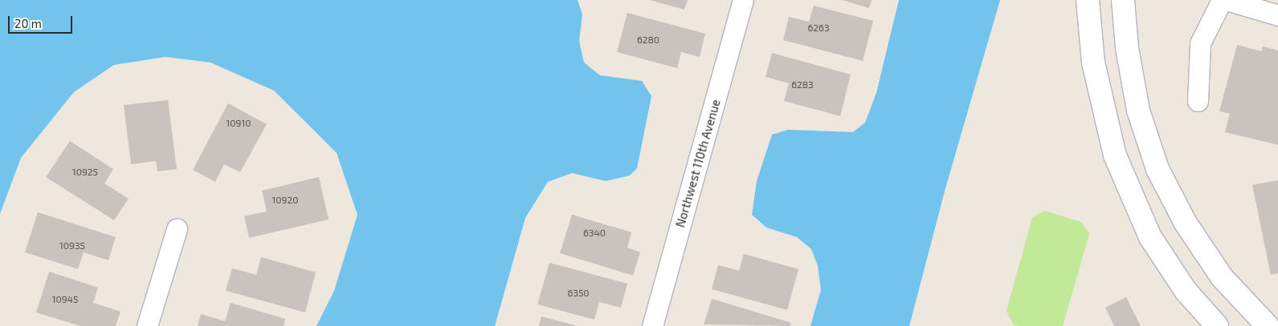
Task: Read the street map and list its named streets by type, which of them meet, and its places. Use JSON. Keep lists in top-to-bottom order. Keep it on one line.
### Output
{"streets":{"street":["Northwest 110th Avenue"]},"house_numbers":["6263","6280","6283","10910","10925","10920","6340","10935","6350","10945"],"scale_bar":"20 m"}
